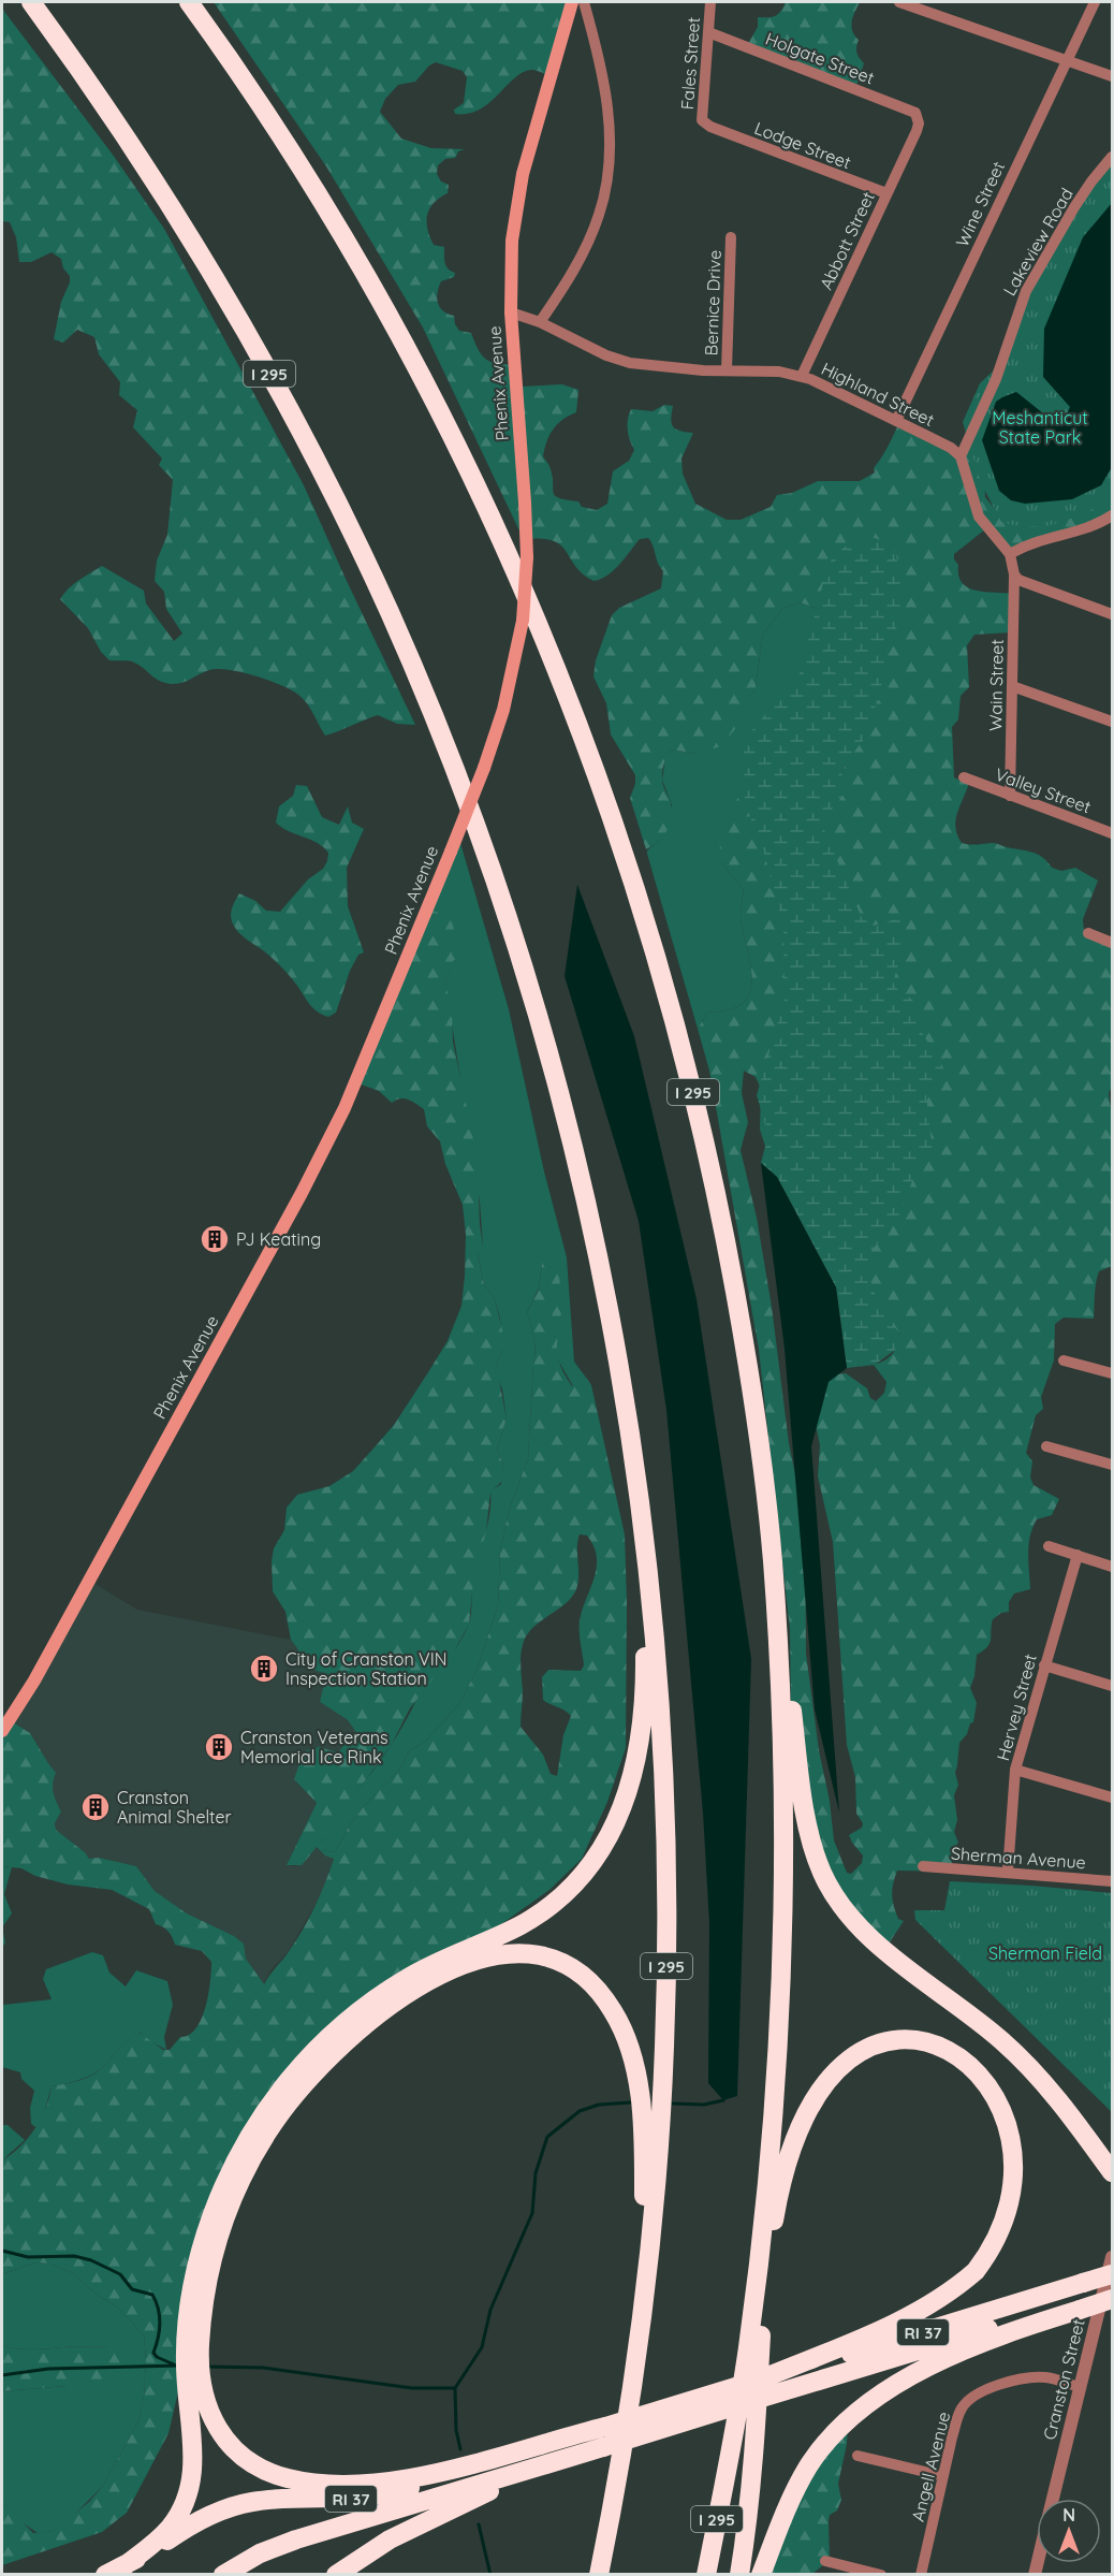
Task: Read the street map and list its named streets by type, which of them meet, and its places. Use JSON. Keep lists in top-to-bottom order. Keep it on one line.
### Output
{"streets":{"highway":["I 295","RI 37"],"main road":["Phenix Avenue"],"street":["Holgate Street","Fales Street","Lodge Street","Wine Street","Abbott Street","Lakeview Road","Bernice Drive","Highland Street","Wain Street","Valley Street","Hervey Street","Sherman Avenue","Cranston Street","Angell Avenue"]},"crossings":[["Holgate Street","Fales Street"],["Holgate Street","Abbott Street"],["Fales Street","Lodge Street"],["Lodge Street","Abbott Street"],["Wine Street","Highland Street"],["Abbott Street","Highland Street"],["Lakeview Road","Highland Street"],["Bernice Drive","Highland Street"],["Phenix Avenue","Highland Street"],["Wain Street","Valley Street"],["Hervey Street","Sherman Avenue"],["Cranston Street","Angell Avenue"]],"parks":["Meshanticut State Park","Sherman Field"],"places":{"building":["PJ Keating","City of Cranston VIN Inspection Station","Cranston Veterans Memorial Ice Rink","Cranston Animal Shelter"]},"north":"top"}
